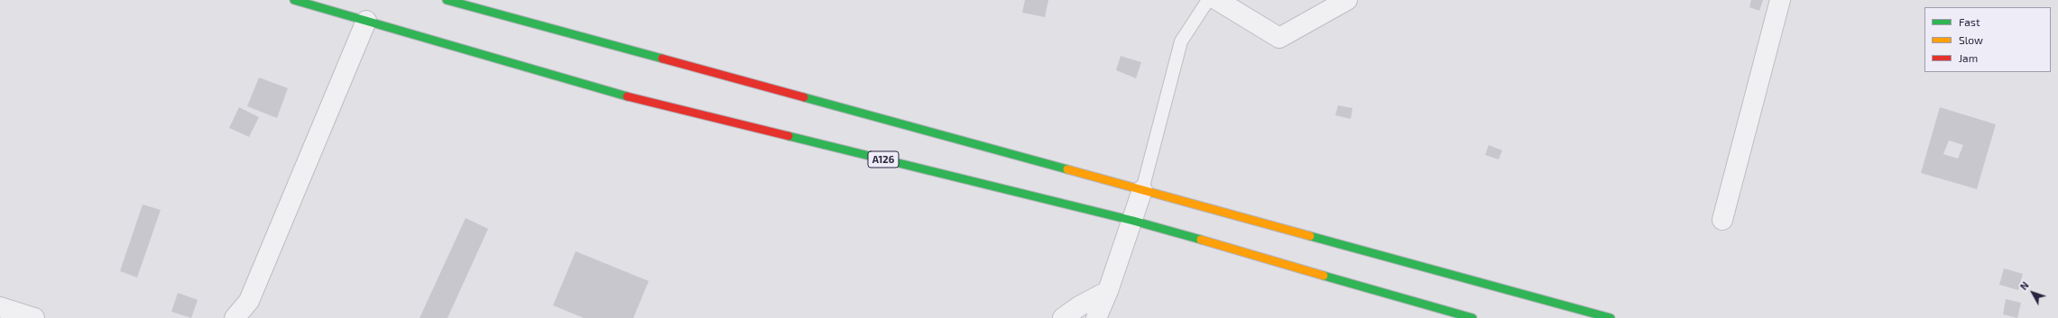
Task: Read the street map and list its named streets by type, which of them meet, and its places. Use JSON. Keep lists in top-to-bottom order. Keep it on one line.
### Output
{"streets":{"highway":["A126"]},"legend":["Fast","Slow","Jam"],"north":"top left"}
